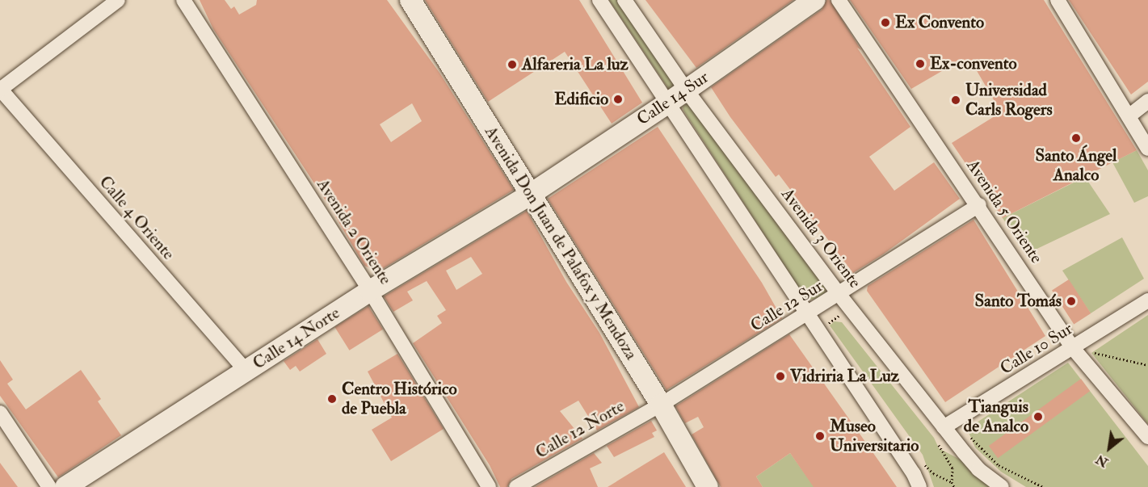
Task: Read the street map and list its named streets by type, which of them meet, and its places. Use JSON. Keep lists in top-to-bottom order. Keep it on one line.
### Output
{"streets":{"main road":["Calle 14 Sur","Avenida Don Juan de Palafox y Mendoza","Calle 14 Norte"],"street":["Avenida 5 Oriente","Calle 4 Oriente","Avenida 2 Oriente","Avenida 3 Oriente","Calle 12 Sur","Calle 10 Sur","Calle 12 Norte"]},"crossings":[["Calle 14 Sur","Avenida 3 Oriente"],["Calle 14 Sur","Avenida Don Juan de Palafox y Mendoza"],["Calle 14 Sur","Calle 14 Norte"],["Avenida 5 Oriente","Calle 12 Sur"],["Avenida 5 Oriente","Calle 10 Sur"],["Calle 4 Oriente","Calle 14 Norte"],["Avenida 2 Oriente","Calle 14 Norte"],["Avenida 3 Oriente","Calle 12 Sur"],["Avenida 3 Oriente","Calle 10 Sur"],["Avenida Don Juan de Palafox y Mendoza","Calle 12 Sur"],["Avenida Don Juan de Palafox y Mendoza","Calle 14 Norte"],["Avenida Don Juan de Palafox y Mendoza","Calle 12 Norte"],["Calle 12 Sur","Calle 12 Norte"]],"places":["Ex Convento","Ex-convento","Alfareria La luz","Edificio","Universidad Carls Rogers","Santo Ángel Analco","Santo Tomás","Vidriria La Luz","Centro Histórico de Puebla","Tianguis de Analco","Museo Universitario"],"north":"bottom left"}
